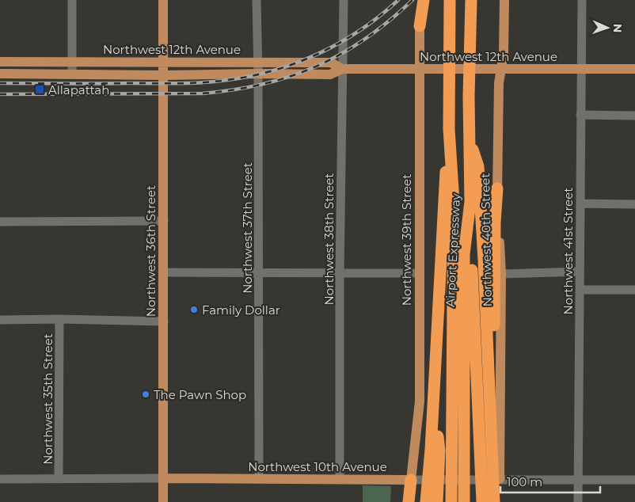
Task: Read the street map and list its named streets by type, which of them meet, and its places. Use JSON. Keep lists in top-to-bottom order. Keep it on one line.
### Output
{"streets":{"highway":["Airport Expressway"],"main road":["Northwest 12th Avenue","Northwest 39th Street","Northwest 40th Street","Northwest 36th Street","Northwest 10th Avenue"],"street":["Northwest 37th Street","Northwest 38th Street","Northwest 41st Street","Northwest 35th Street"]},"crossings":[["Northwest 12th Avenue","Northwest 37th Street"],["Northwest 12th Avenue","Northwest 38th Street"],["Northwest 12th Avenue","Northwest 39th Street"],["Northwest 12th Avenue","Northwest 40th Street"],["Northwest 12th Avenue","Northwest 36th Street"],["Northwest 12th Avenue","Northwest 41st Street"],["Northwest 37th Street","Northwest 10th Avenue"],["Northwest 38th Street","Northwest 10th Avenue"],["Northwest 39th Street","Northwest 10th Avenue"],["Northwest 40th Street","Northwest 10th Avenue"],["Northwest 36th Street","Northwest 10th Avenue"],["Northwest 41st Street","Northwest 10th Avenue"],["Northwest 35th Street","Northwest 10th Avenue"]],"places":{"transit":["Allapattah"],"other":["Family Dollar","The Pawn Shop"]},"scale_bar":"100 m","north":"right"}
